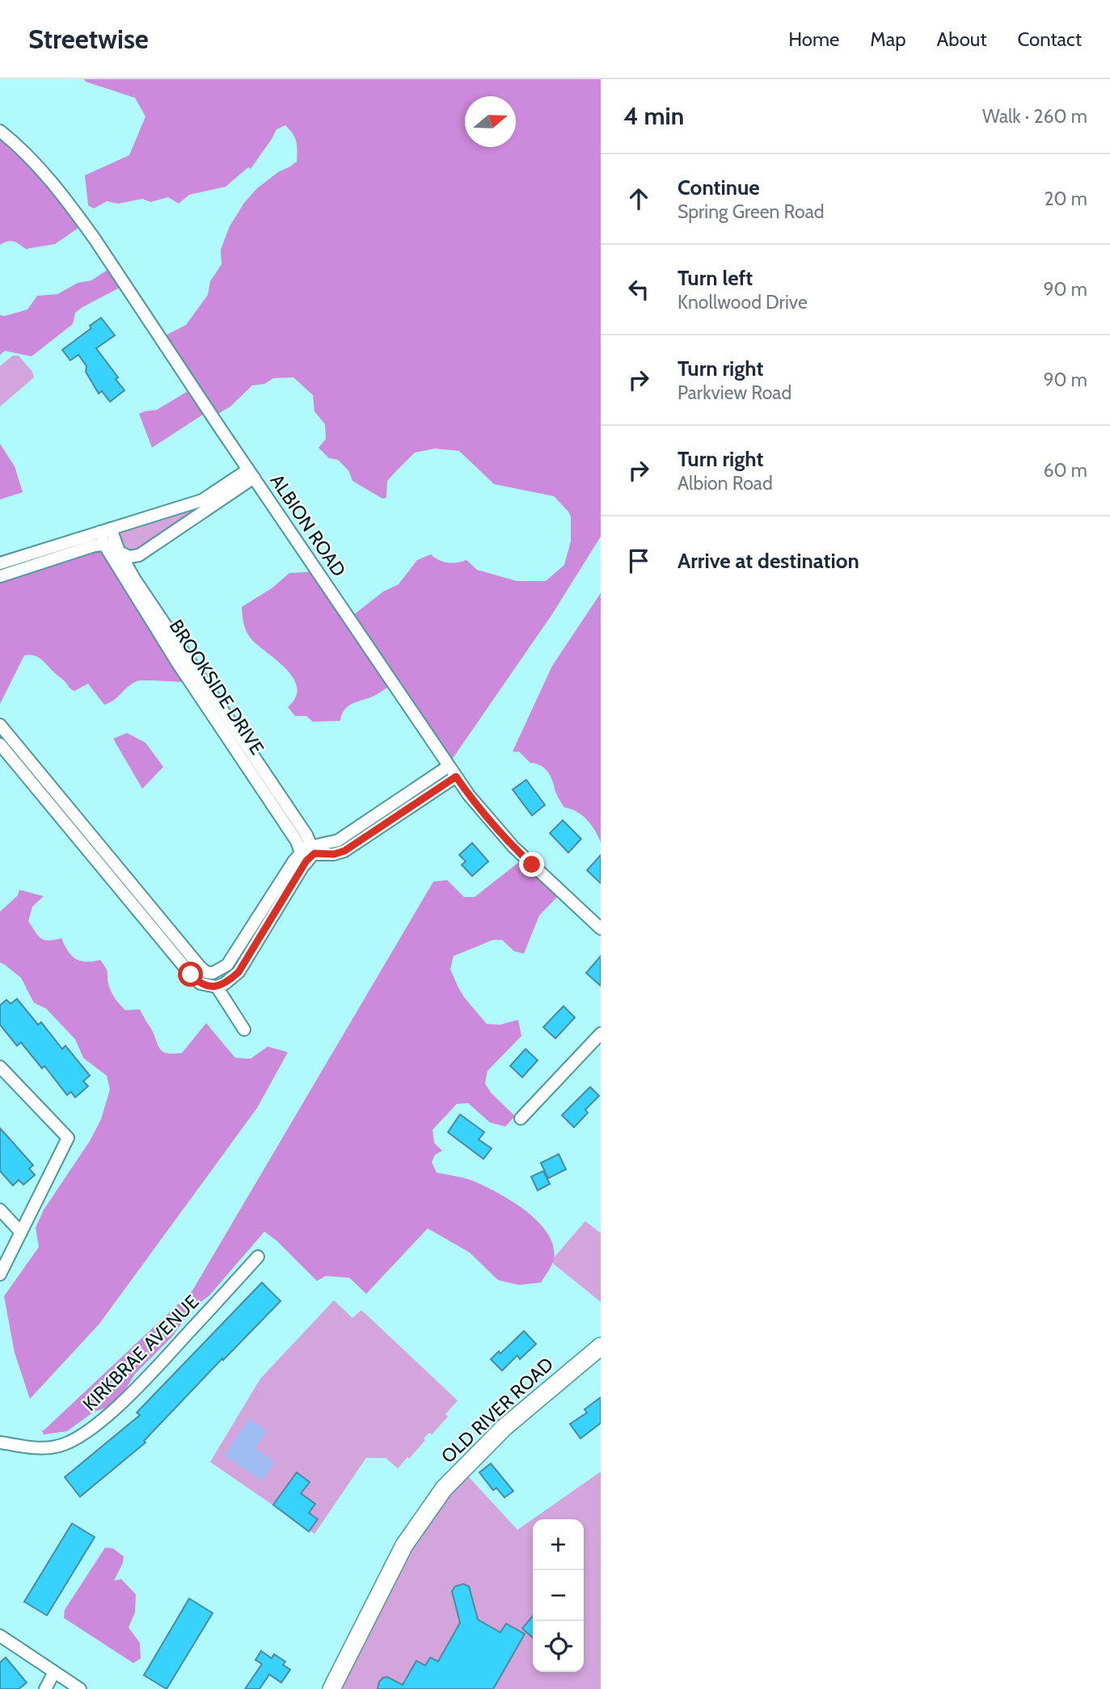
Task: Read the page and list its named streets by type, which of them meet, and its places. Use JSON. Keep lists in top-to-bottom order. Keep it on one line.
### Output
{"streets":{"main road":["OLD RIVER ROAD"],"street":["ALBION ROAD","BROOKSIDE DRIVE","KIRKBRAE AVENUE"]},"north":"right","page":{"header":"Streetwise","nav":["Home","Map","About","Contact"],"heading":["4 min","Walk · 260 m"],"list":[["Continue","Spring Green Road","20 m"],["Turn left","Knollwood Drive","90 m"],["Turn right","Parkview Road","90 m"],["Turn right","Albion Road","60 m"],"Arrive at destination"],"map_buttons":["+","−"]}}
